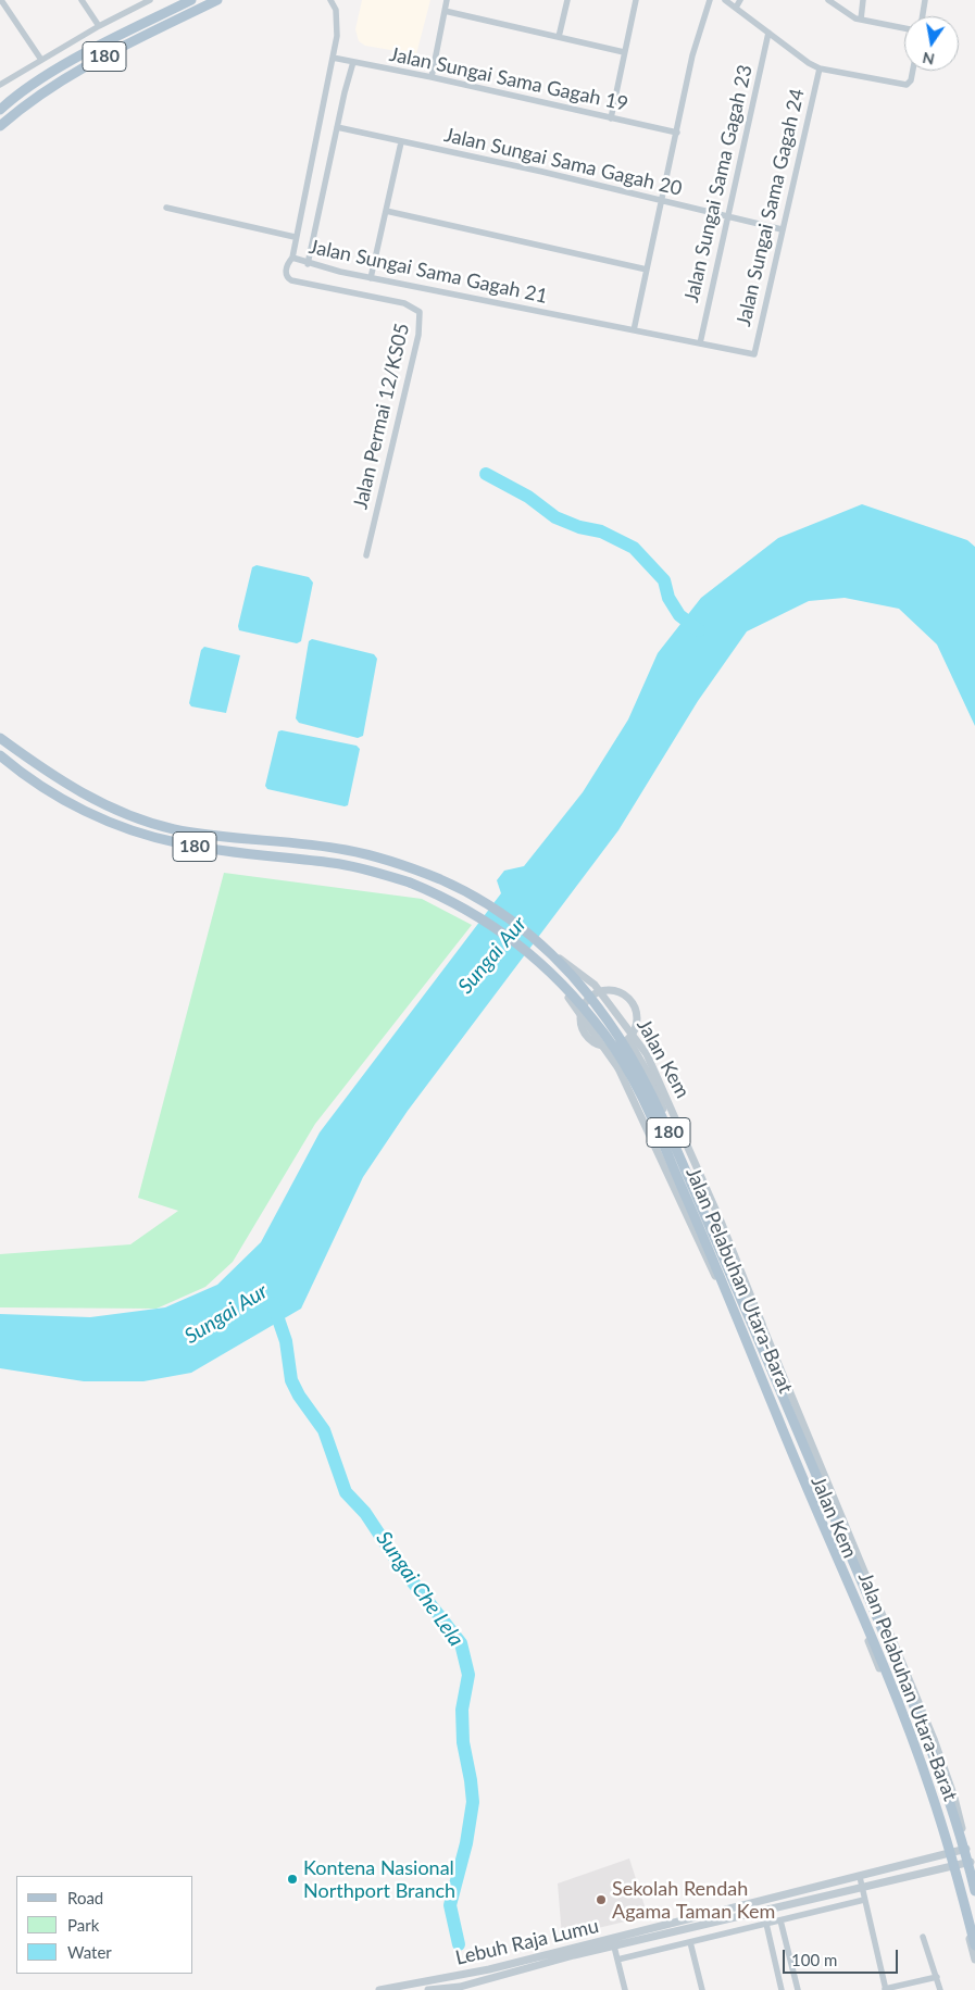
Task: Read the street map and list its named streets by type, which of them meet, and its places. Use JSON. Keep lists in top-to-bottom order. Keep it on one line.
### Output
{"streets":{"main road":["180","Jalan Pelabuhan Utara-Barat"],"street":["Jalan Sungai Sama Gagah 19","Jalan Sungai Sama Gagah 20","Jalan Sungai Sama Gagah 23","Jalan Sungai Sama Gagah 24","Jalan Sungai Sama Gagah 21","Jalan Permai 12/KS05","Jalan Kem","Lebuh Raja Lumu"]},"crossings":[["Jalan Sungai Sama Gagah 19","Jalan Sungai Sama Gagah 21"],["Jalan Sungai Sama Gagah 20","Jalan Sungai Sama Gagah 23"],["Jalan Sungai Sama Gagah 20","Jalan Sungai Sama Gagah 24"],["Jalan Sungai Sama Gagah 23","Jalan Sungai Sama Gagah 21"],["Jalan Sungai Sama Gagah 24","Jalan Sungai Sama Gagah 21"],["Jalan Sungai Sama Gagah 21","Jalan Permai 12/KS05"],["Jalan Kem","Jalan Pelabuhan Utara-Barat"],["Jalan Kem","Lebuh Raja Lumu"]],"water":["Sungai Aur","Sungai Che Lela"],"places":["Kontena Nasional Northport Branch","Sekolah Rendah Agama Taman Kem"],"legend":["Road","Park","Water"],"scale_bar":"100 m","north":"bottom"}
